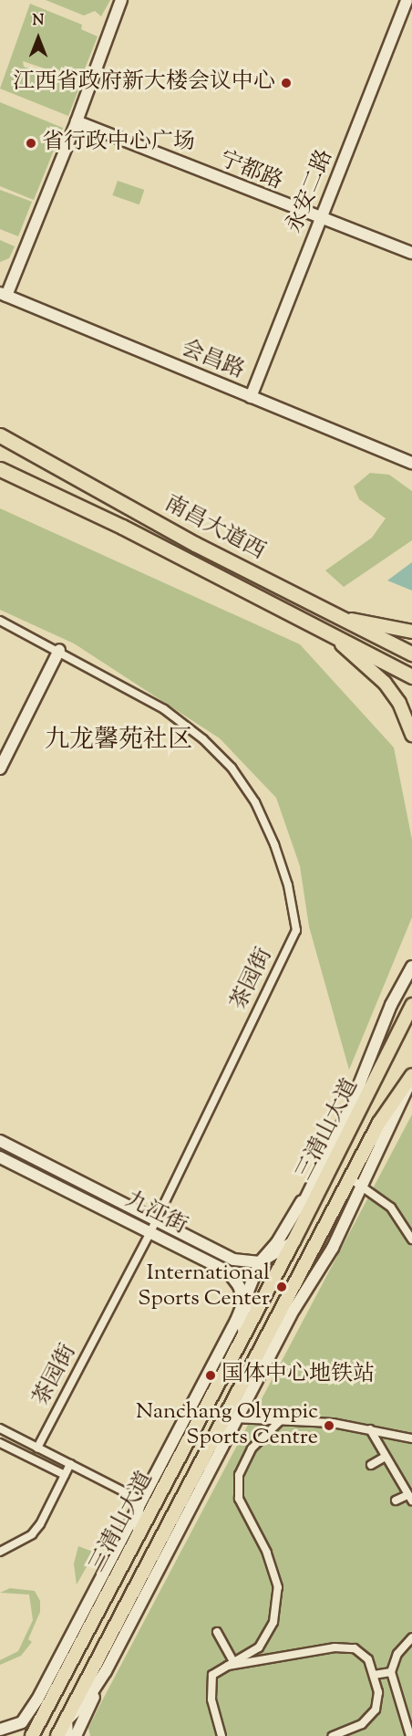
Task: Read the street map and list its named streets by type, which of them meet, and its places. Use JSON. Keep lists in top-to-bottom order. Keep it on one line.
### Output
{"streets":{"highway":["南昌大道西"],"main road":["三清山大道"],"street":["宁都路","永安二路","会昌路","茶园街","九江街"]},"crossings":[["宁都路","永安二路"],["永安二路","会昌路"],["茶园街","九江街"],["三清山大道","九江街"]],"districts":["九龙馨苑社区"],"places":["江西省政府新大楼会议中心","省行政中心广场","International Sports Center","国体中心地铁站","Nanchang Olympic Sports Centre"],"north":"top"}
